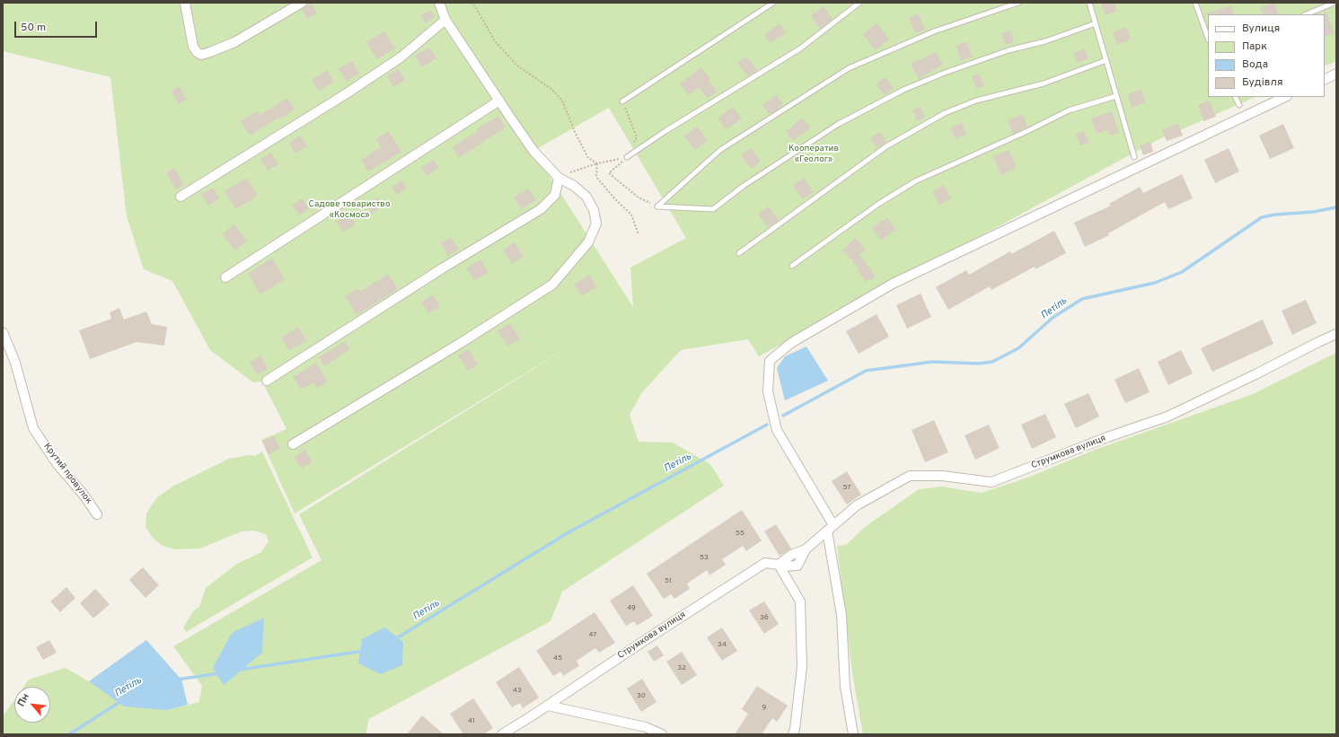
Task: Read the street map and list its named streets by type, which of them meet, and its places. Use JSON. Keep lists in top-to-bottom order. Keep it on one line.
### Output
{"streets":{"street":["Струмкова вулиця","Крутий провулок"]},"water":["Петіль"],"parks":["Кооператив «Геолог»","Садове товариство «Космос»"],"house_numbers":["57","55","53","51","49","36","47","34","45","32","43","30","9","41"],"legend":["Вулиця","Парк","Вода","Будівля"],"scale_bar":"50 m","north":"top left"}
